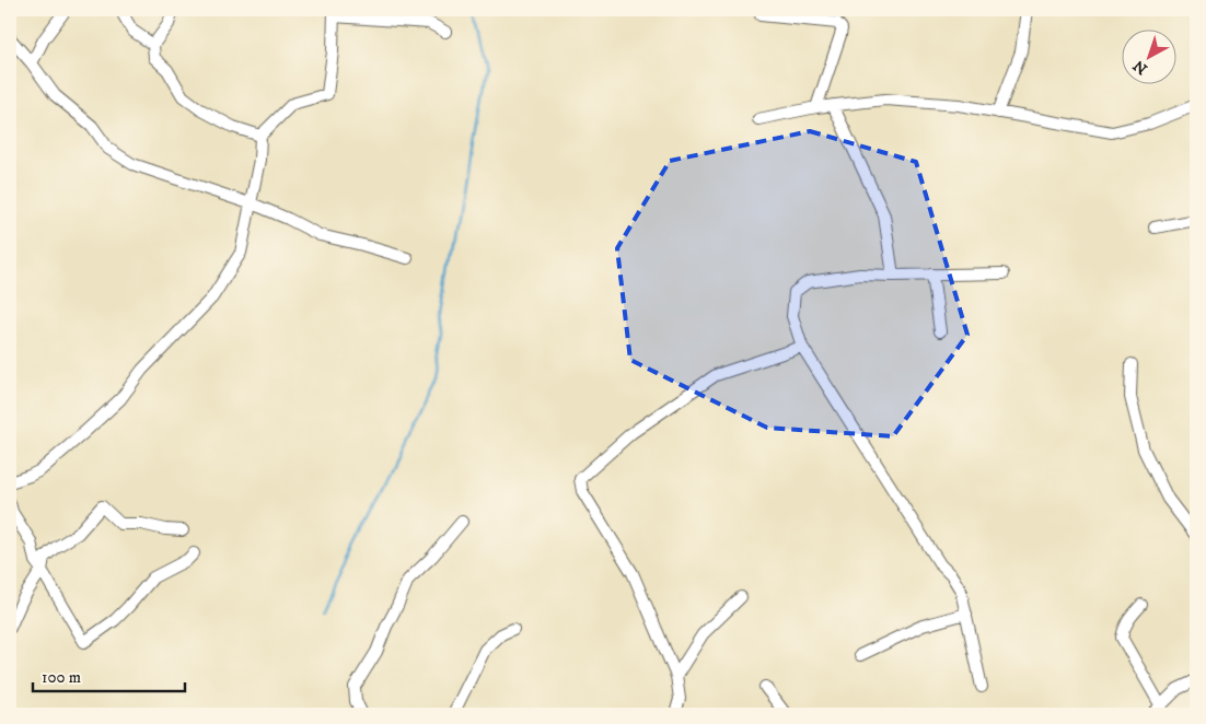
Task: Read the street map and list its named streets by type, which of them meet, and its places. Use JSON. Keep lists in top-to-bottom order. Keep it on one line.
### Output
{"scale_bar":"100 m","north":"bottom left"}
